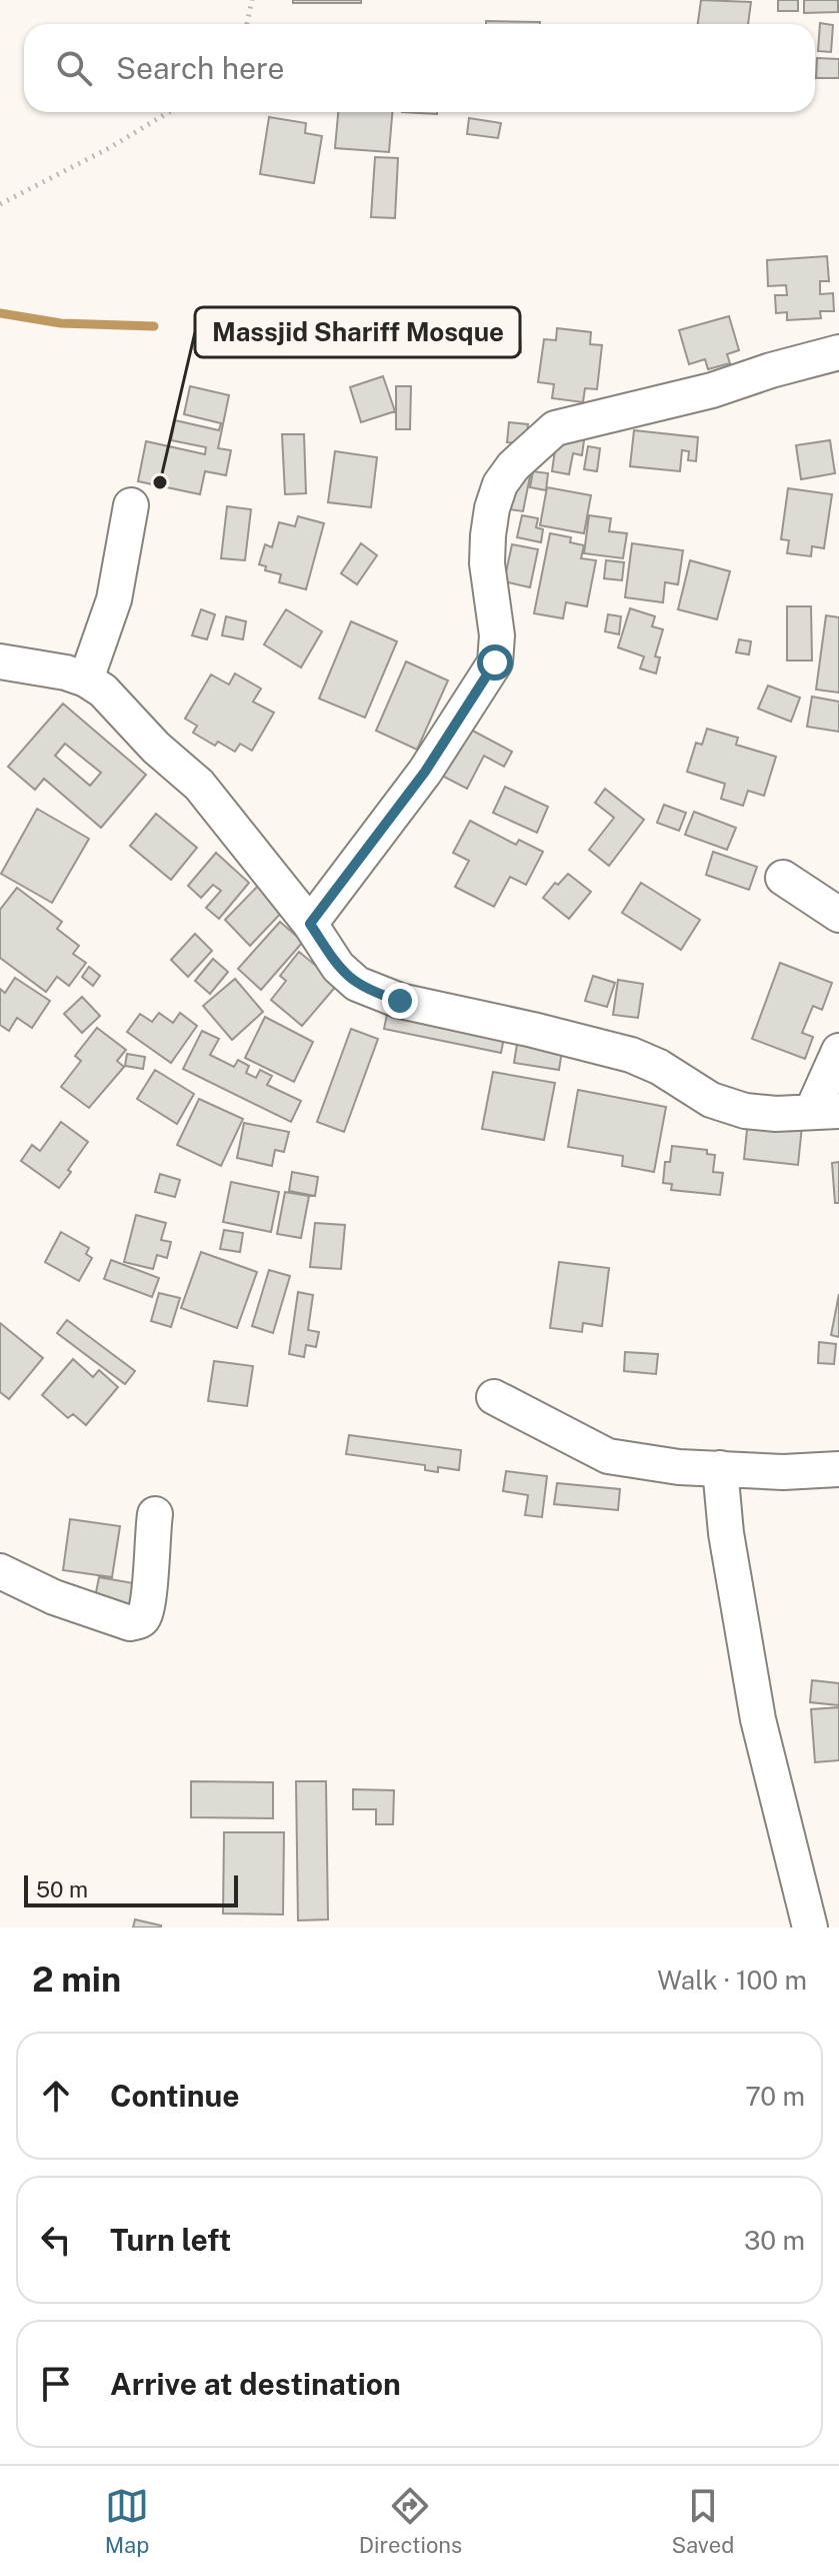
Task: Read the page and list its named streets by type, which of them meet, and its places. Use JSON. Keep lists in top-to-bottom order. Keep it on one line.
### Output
{"places":["Massjid Shariff Mosque"],"scale_bar":"50 m","page":{"search":"Search here","scale":"50 m","heading":["2 min","Walk · 100 m"],"list":[["Continue","70 m"],["Turn left","30 m"],"Arrive at destination"],"nav":["Map","Directions","Saved"]}}
